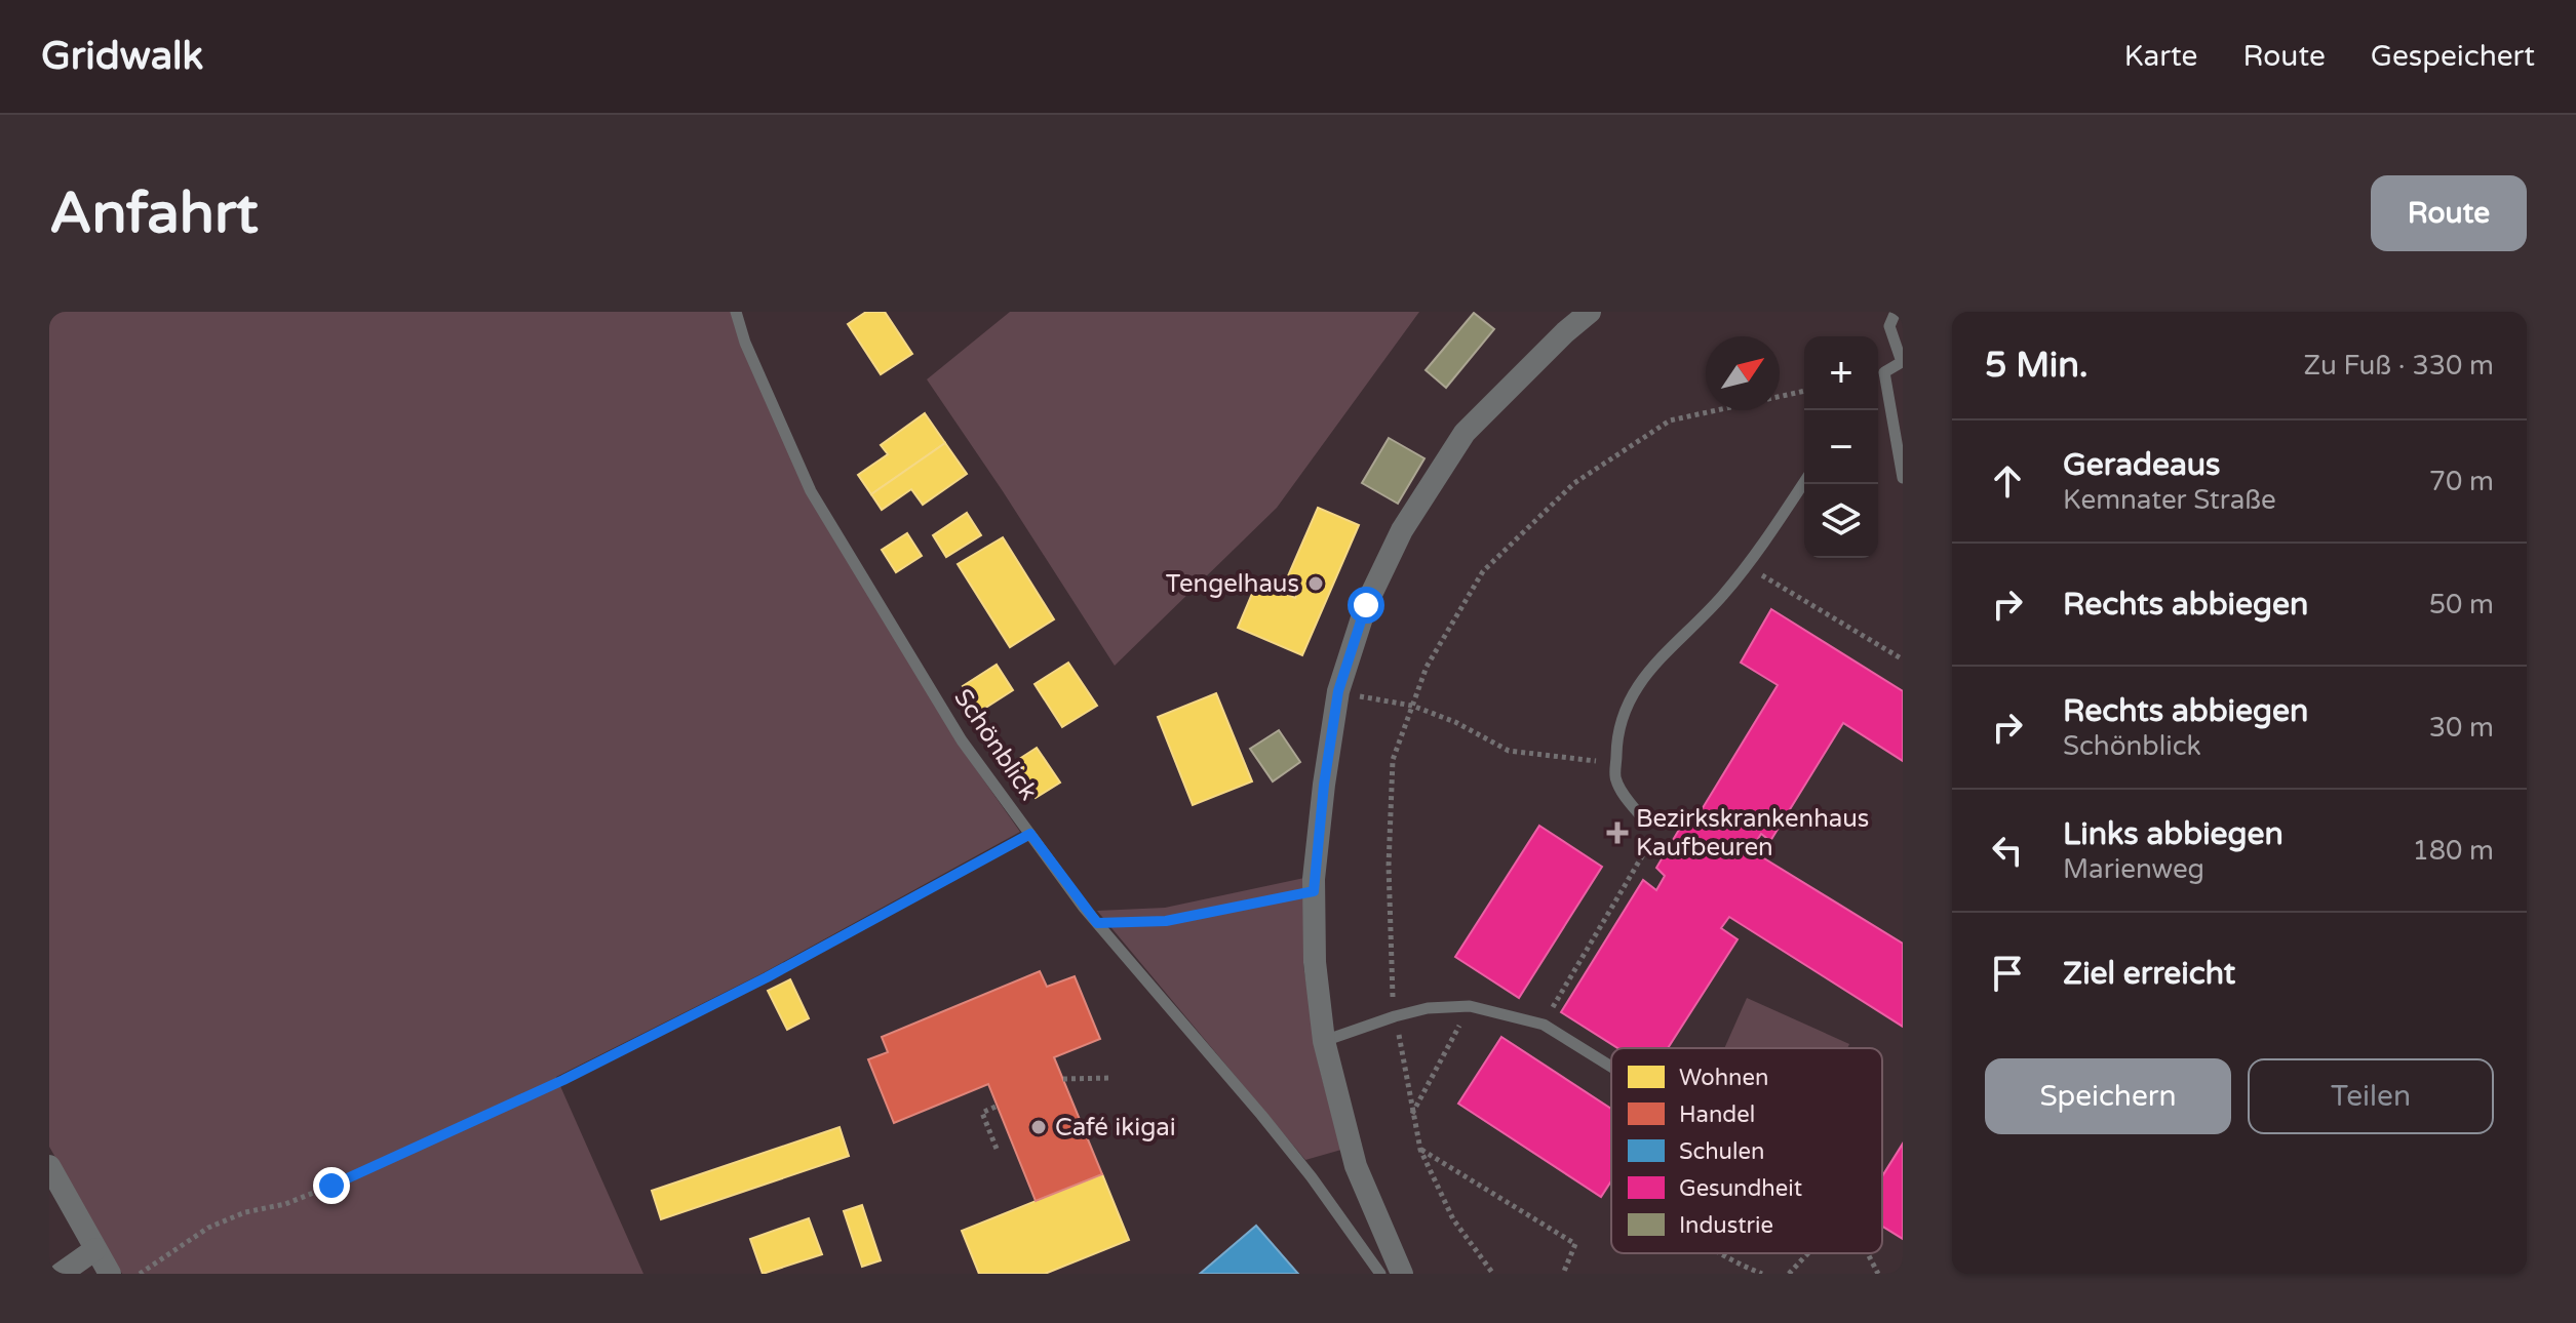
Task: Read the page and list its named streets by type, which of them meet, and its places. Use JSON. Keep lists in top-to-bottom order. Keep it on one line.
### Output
{"streets":{"lane":["Schönblick"]},"places":{"other":["Tengelhaus","Café ikigai"],"health":["Bezirkskrankenhaus Kaufbeuren"]},"legend":["Wohnen","Handel","Schulen","Gesundheit","Industrie"],"north":"top right","page":{"header":"Gridwalk","nav":["Karte","Route","Gespeichert"],"buttons":["Route",["Speichern","Teilen"]],"title":"Anfahrt","heading":["5 Min.","Zu Fuß · 330 m"],"map_buttons":["+","−"],"list":[["Geradeaus","Kemnater Straße","70 m"],["Rechts abbiegen","50 m"],["Rechts abbiegen","Schönblick","30 m"],["Links abbiegen","Marienweg","180 m"],"Ziel erreicht"]}}
